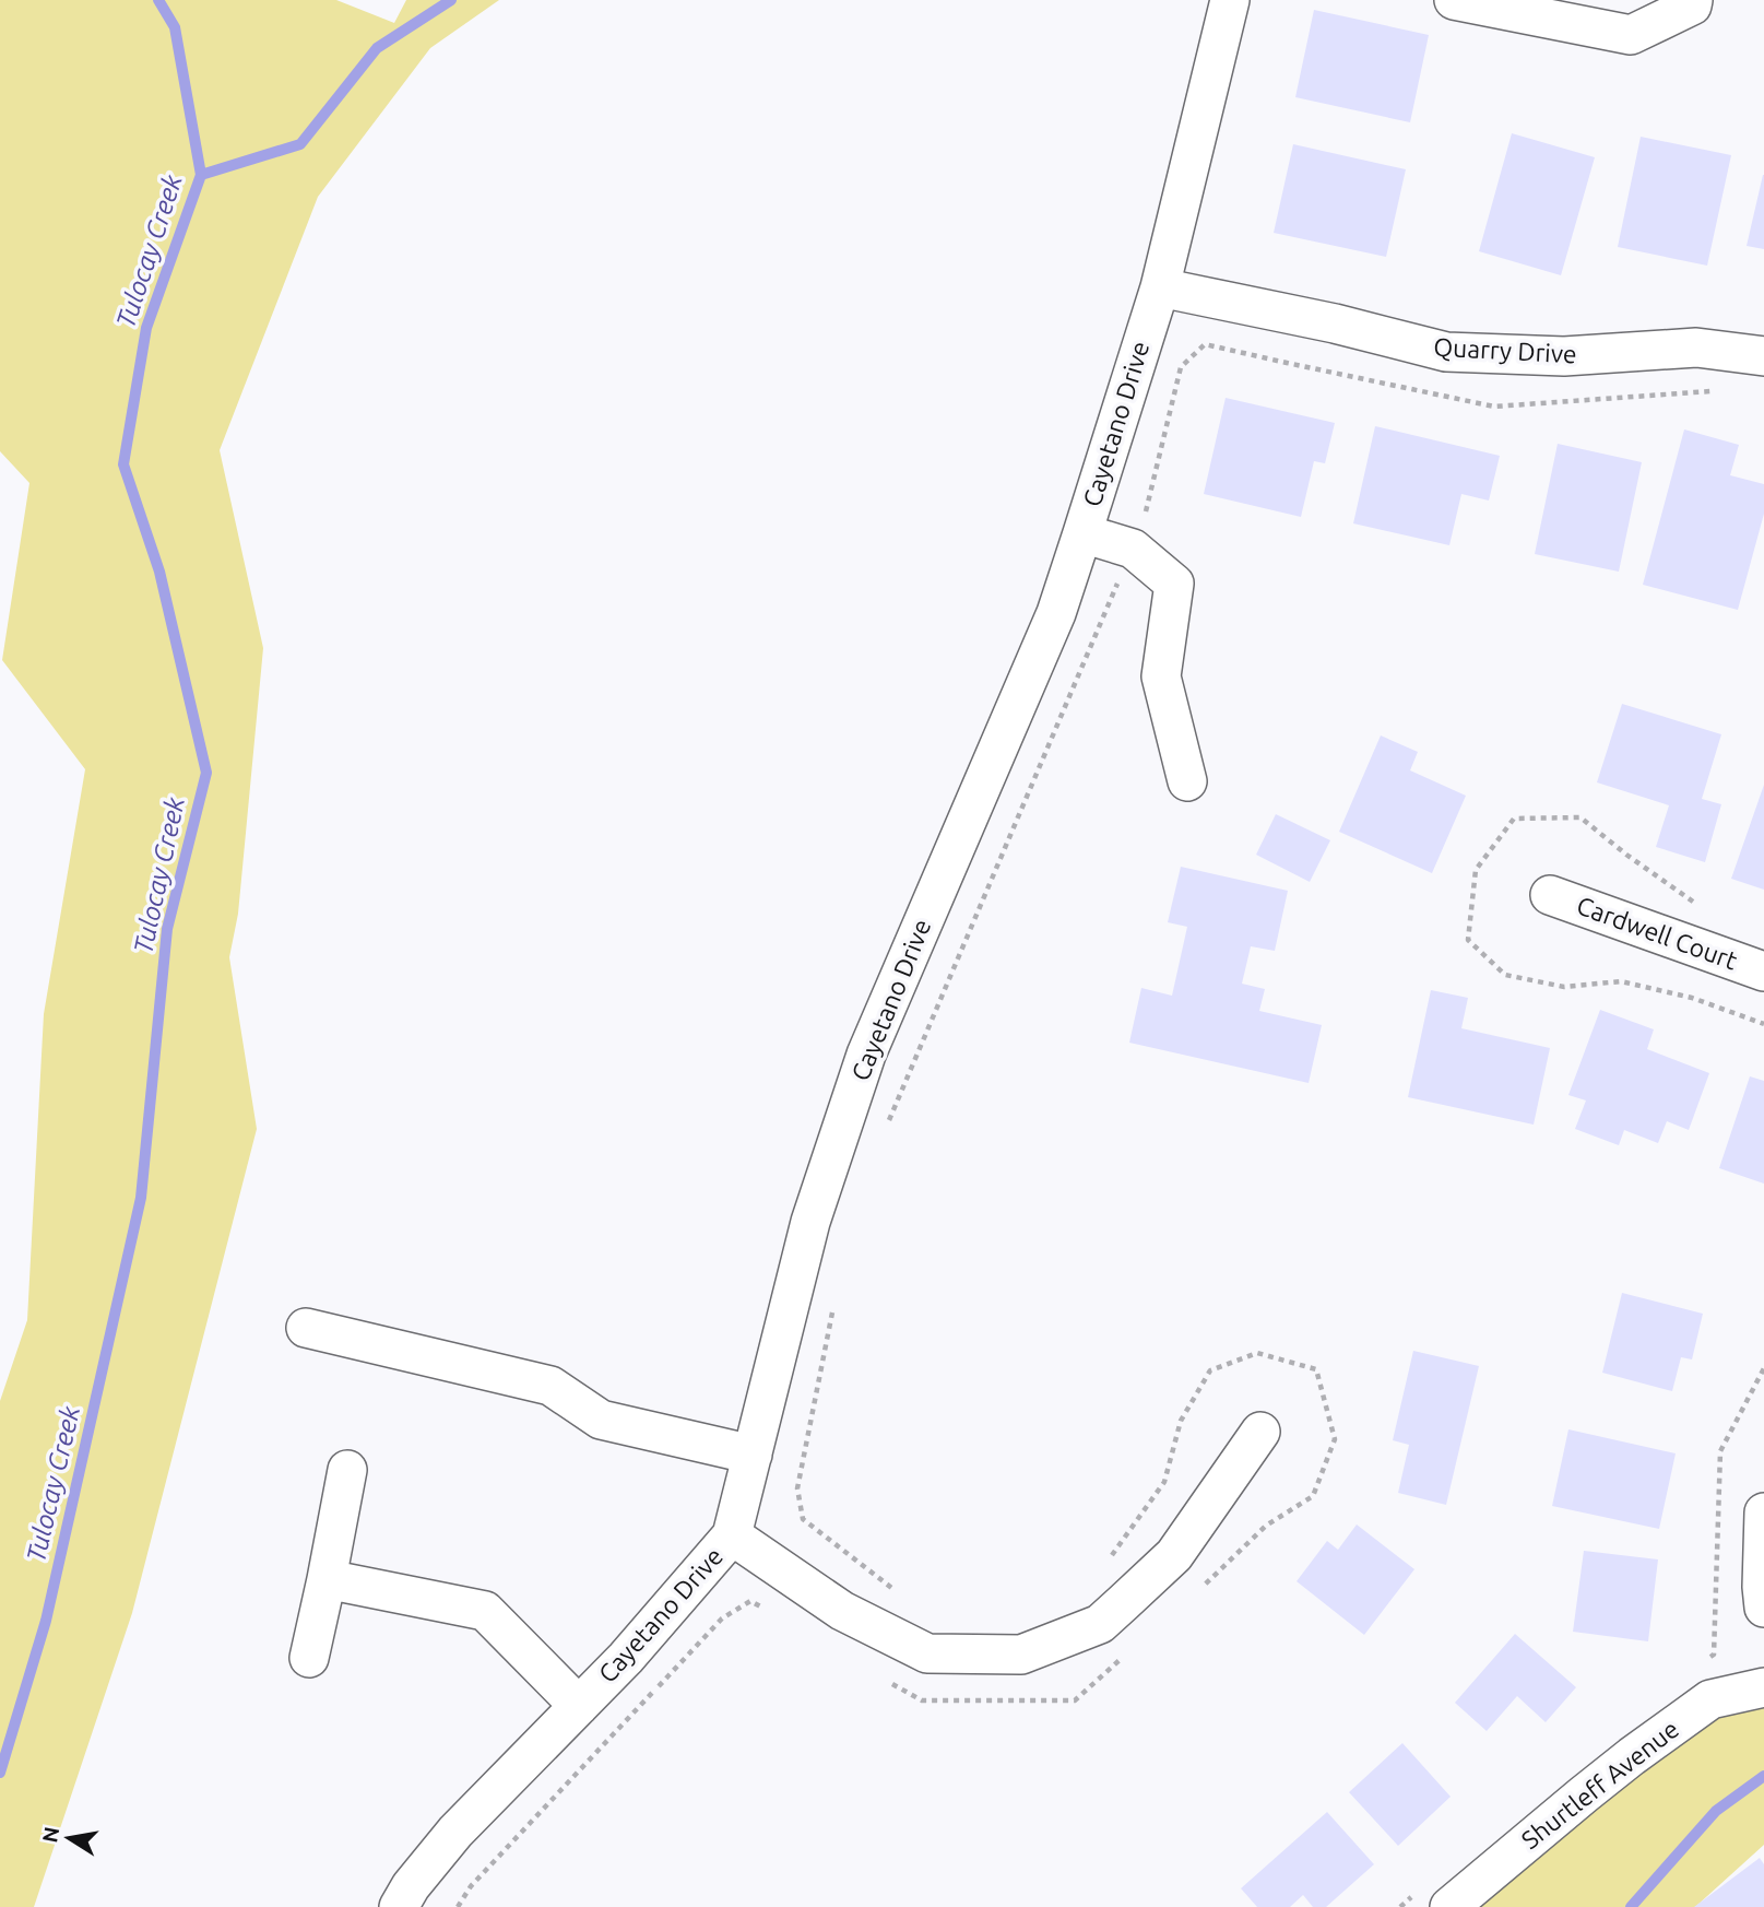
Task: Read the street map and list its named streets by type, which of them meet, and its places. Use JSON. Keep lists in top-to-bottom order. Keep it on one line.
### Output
{"streets":{"street":["Quarry Drive","Cayetano Drive","Cardwell Court","Shurtleff Avenue"]},"crossings":[["Quarry Drive","Cayetano Drive"]],"water":["Tulocay Creek"],"north":"left"}
